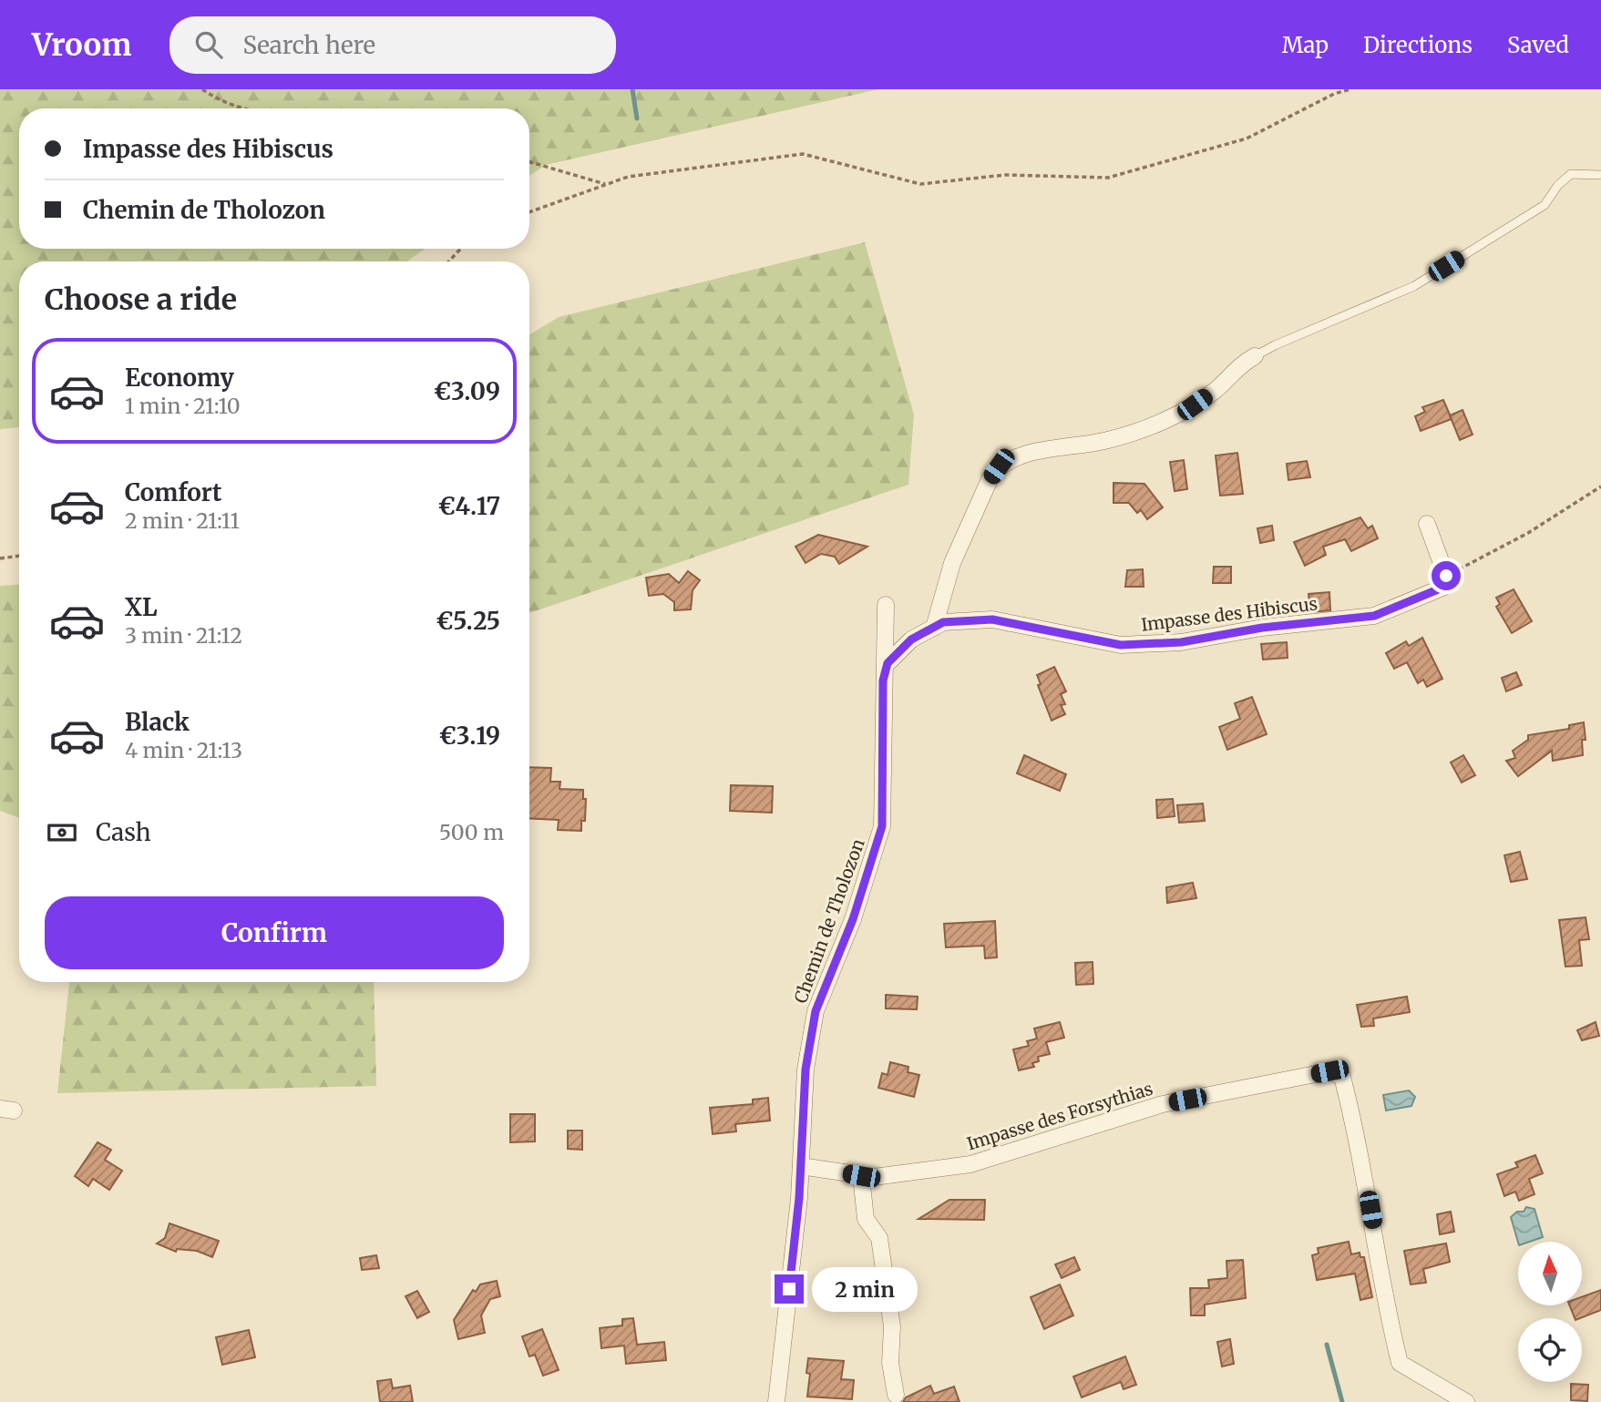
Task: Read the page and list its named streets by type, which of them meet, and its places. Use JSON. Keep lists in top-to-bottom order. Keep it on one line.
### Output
{"streets":{"street":["Impasse des Hibiscus","Chemin de Tholozon","Impasse des Forsythias"]},"crossings":[["Impasse des Hibiscus","Chemin de Tholozon"],["Chemin de Tholozon","Impasse des Forsythias"]],"north":"top","page":{"header":"Vroom","search":"Search here","nav":["Map","Directions","Saved"],"banner":["Impasse des Hibiscus","Chemin de Tholozon"],"heading":"Choose a ride","list":[{"name":"Economy","note":"1 min · 21:10","value":"€3.09"},{"name":"Comfort","note":"2 min · 21:11","value":"€4.17"},{"name":"XL","note":"3 min · 21:12","value":"€5.25"},{"name":"Black","note":"4 min · 21:13","value":"€3.19"}],"pay":["Cash","500 m"],"buttons":"Confirm","bubble":"2 min"}}
